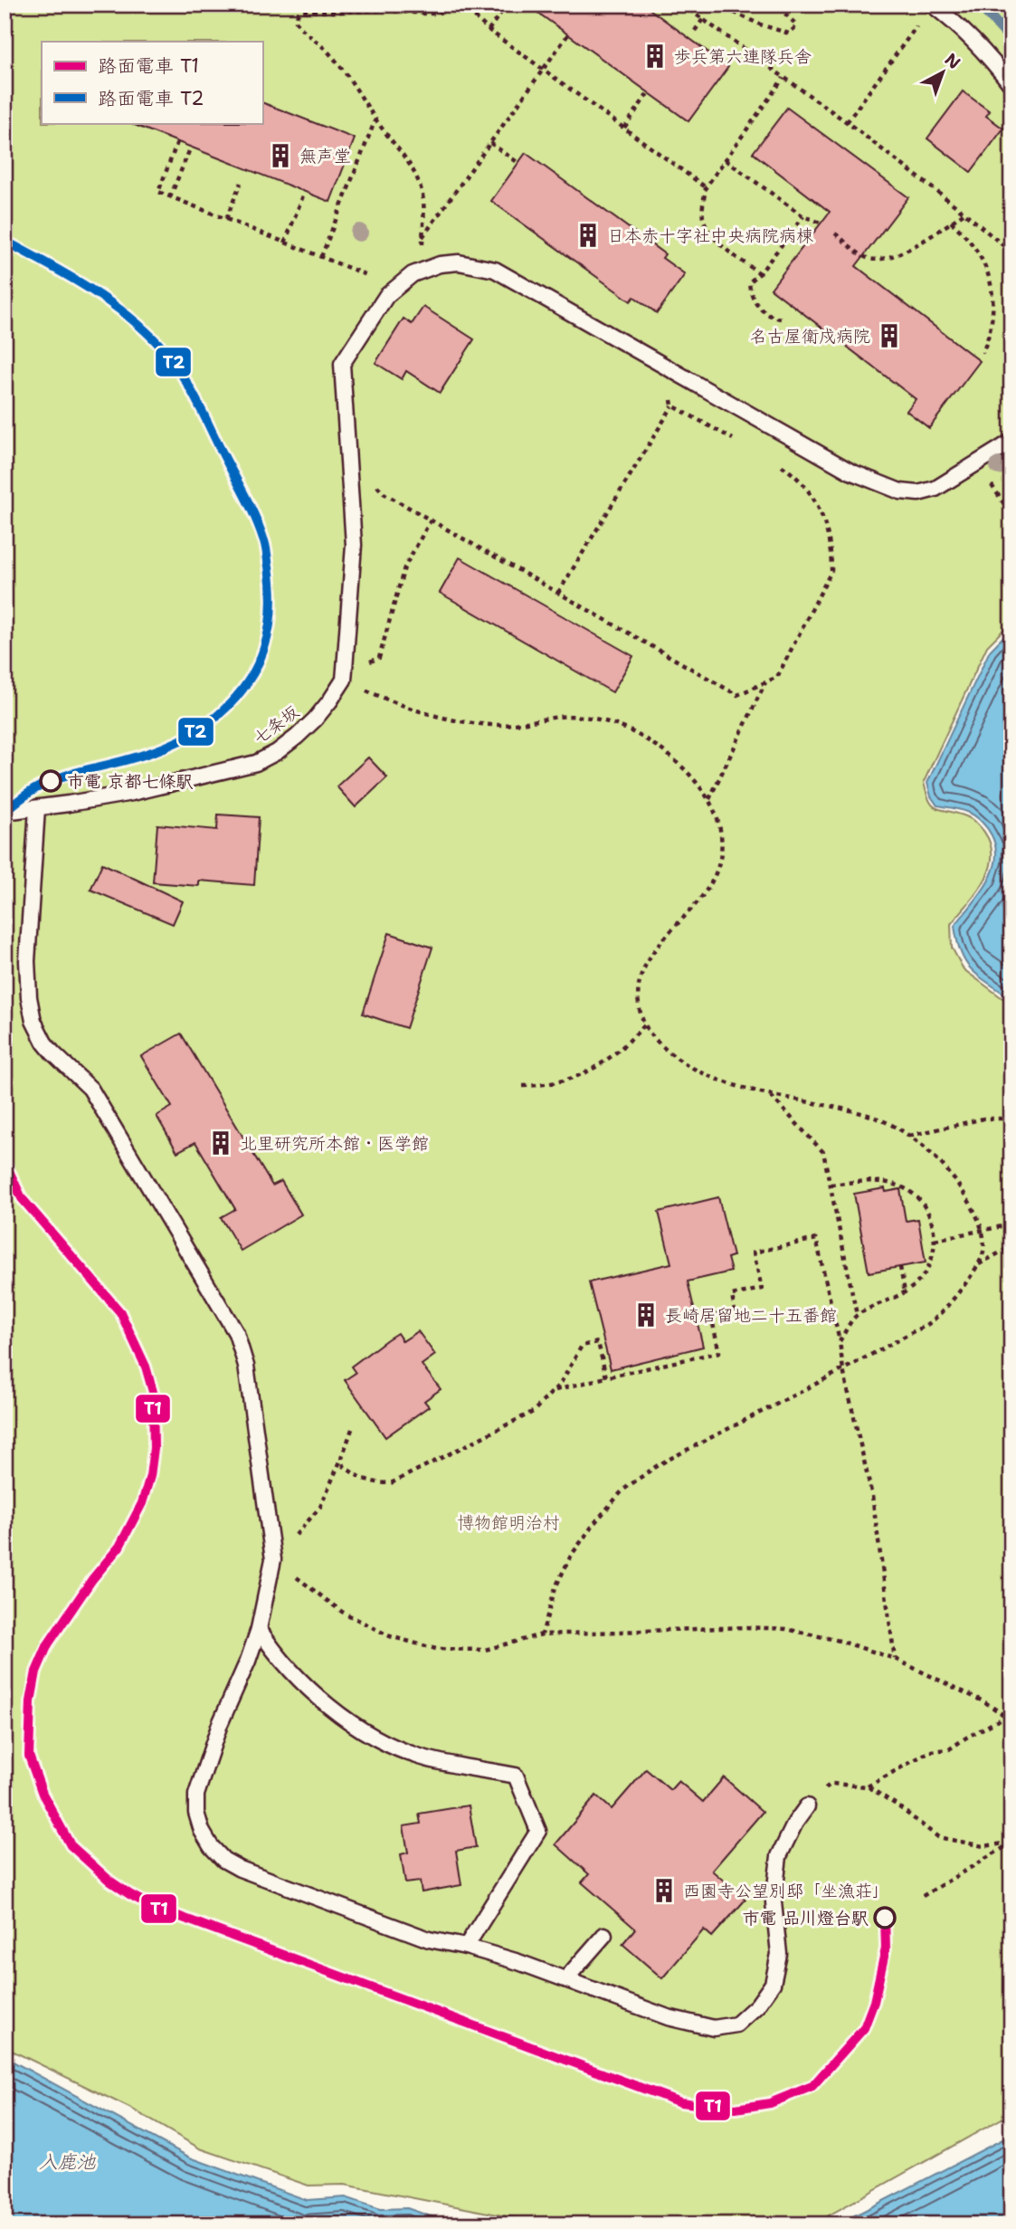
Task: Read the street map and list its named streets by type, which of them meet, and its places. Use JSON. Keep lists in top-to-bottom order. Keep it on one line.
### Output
{"streets":{"lane":["七条坂"]},"water":["入鹿池"],"parks":["博物館明治村"],"places":{"building":["歩兵第六連隊兵舎","無声堂","日本赤十字社中央病院病棟","名古屋衛戍病院","北里研究所本館・医学館","長崎居留地二十五番館","西園寺公望別邸「坐漁荘」"],"other":["市電 京都七條駅","市電 品川燈台駅"]},"lines":["tram line T2","tram line T1"],"legend":["路面電車 T1","路面電車 T2"],"north":"top right"}
